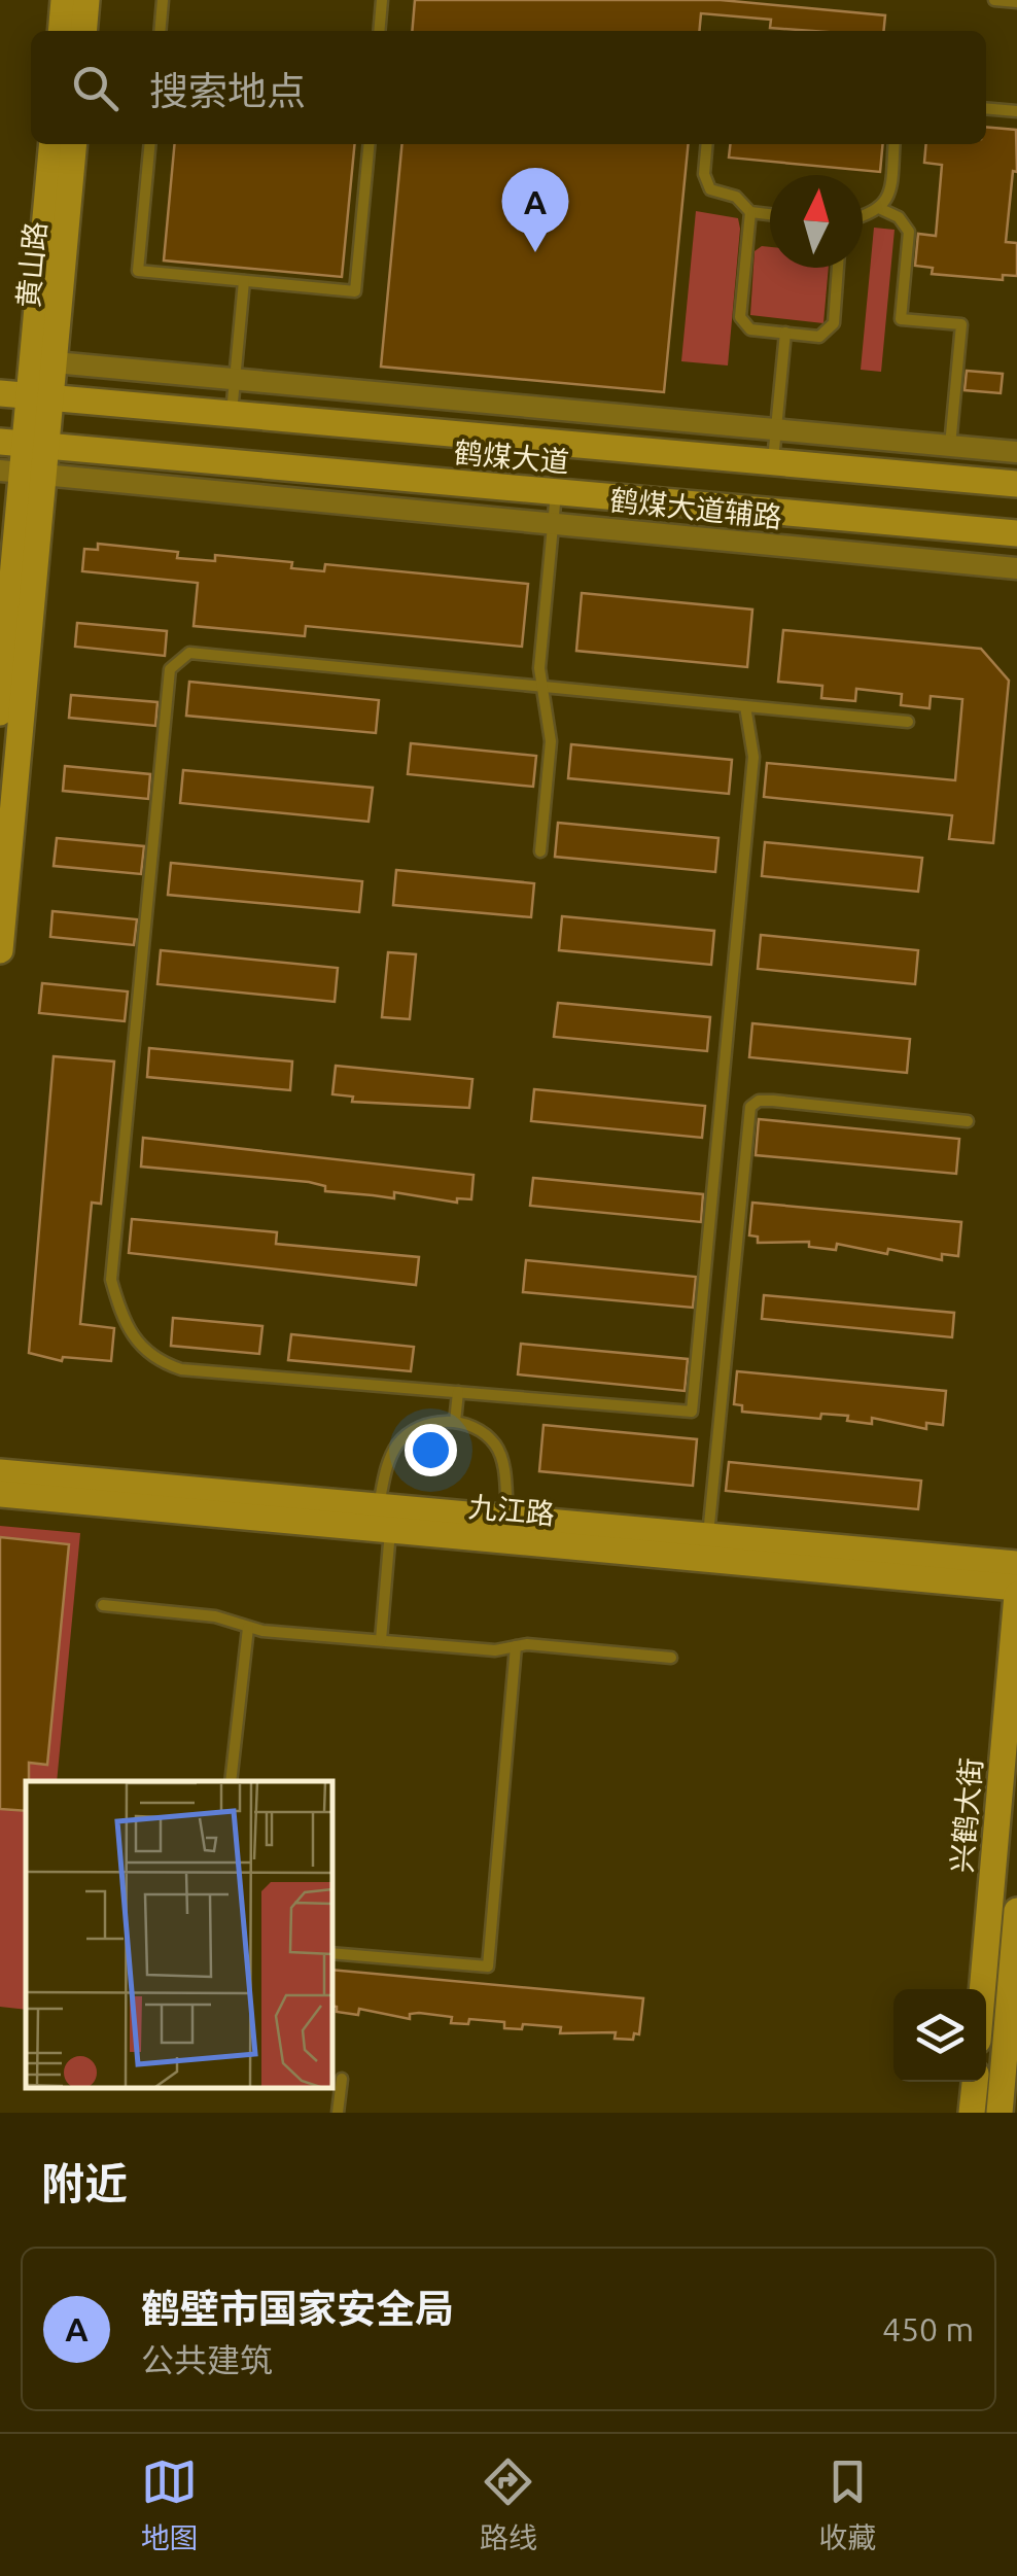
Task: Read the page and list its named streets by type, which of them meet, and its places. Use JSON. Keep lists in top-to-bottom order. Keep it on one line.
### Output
{"streets":{"street":["黄山路","鹤煤大道","鹤煤大道辅路","九江路","兴鹤大街"]},"crossings":[["黄山路","鹤煤大道"],["黄山路","鹤煤大道辅路"]],"north":"top","page":{"search":"搜索地点","pins":"A","heading":"附近","list":[{"mark":"A","name":"鹤壁市国家安全局","note":"公共建筑","value":"450 m"}],"nav":["地图","路线","收藏"]}}
